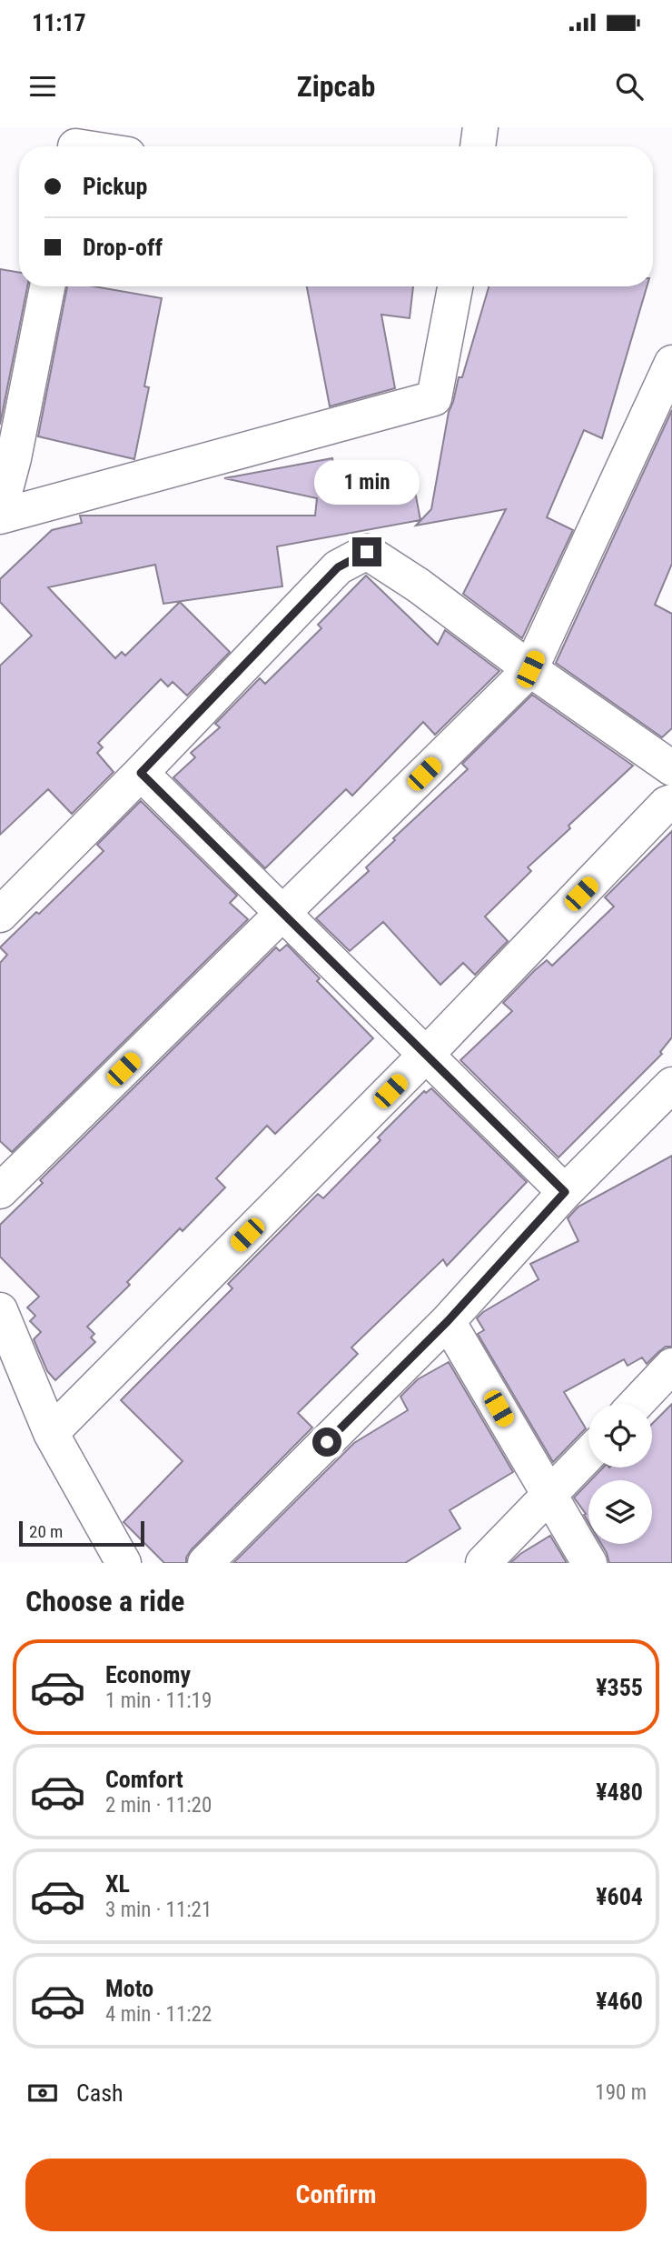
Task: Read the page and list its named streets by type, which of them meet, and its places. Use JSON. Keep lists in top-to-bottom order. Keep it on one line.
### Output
{"scale_bar":"20 m","page":{"status":"11:17","header":"Zipcab","banner":["Pickup","Drop-off"],"bubble":"1 min","scale":"20 m","heading":"Choose a ride","list":[{"name":"Economy","note":"1 min · 11:19","value":"¥355"},{"name":"Comfort","note":"2 min · 11:20","value":"¥480"},{"name":"XL","note":"3 min · 11:21","value":"¥604"},{"name":"Moto","note":"4 min · 11:22","value":"¥460"}],"pay":["Cash","190 m"],"buttons":"Confirm"}}
